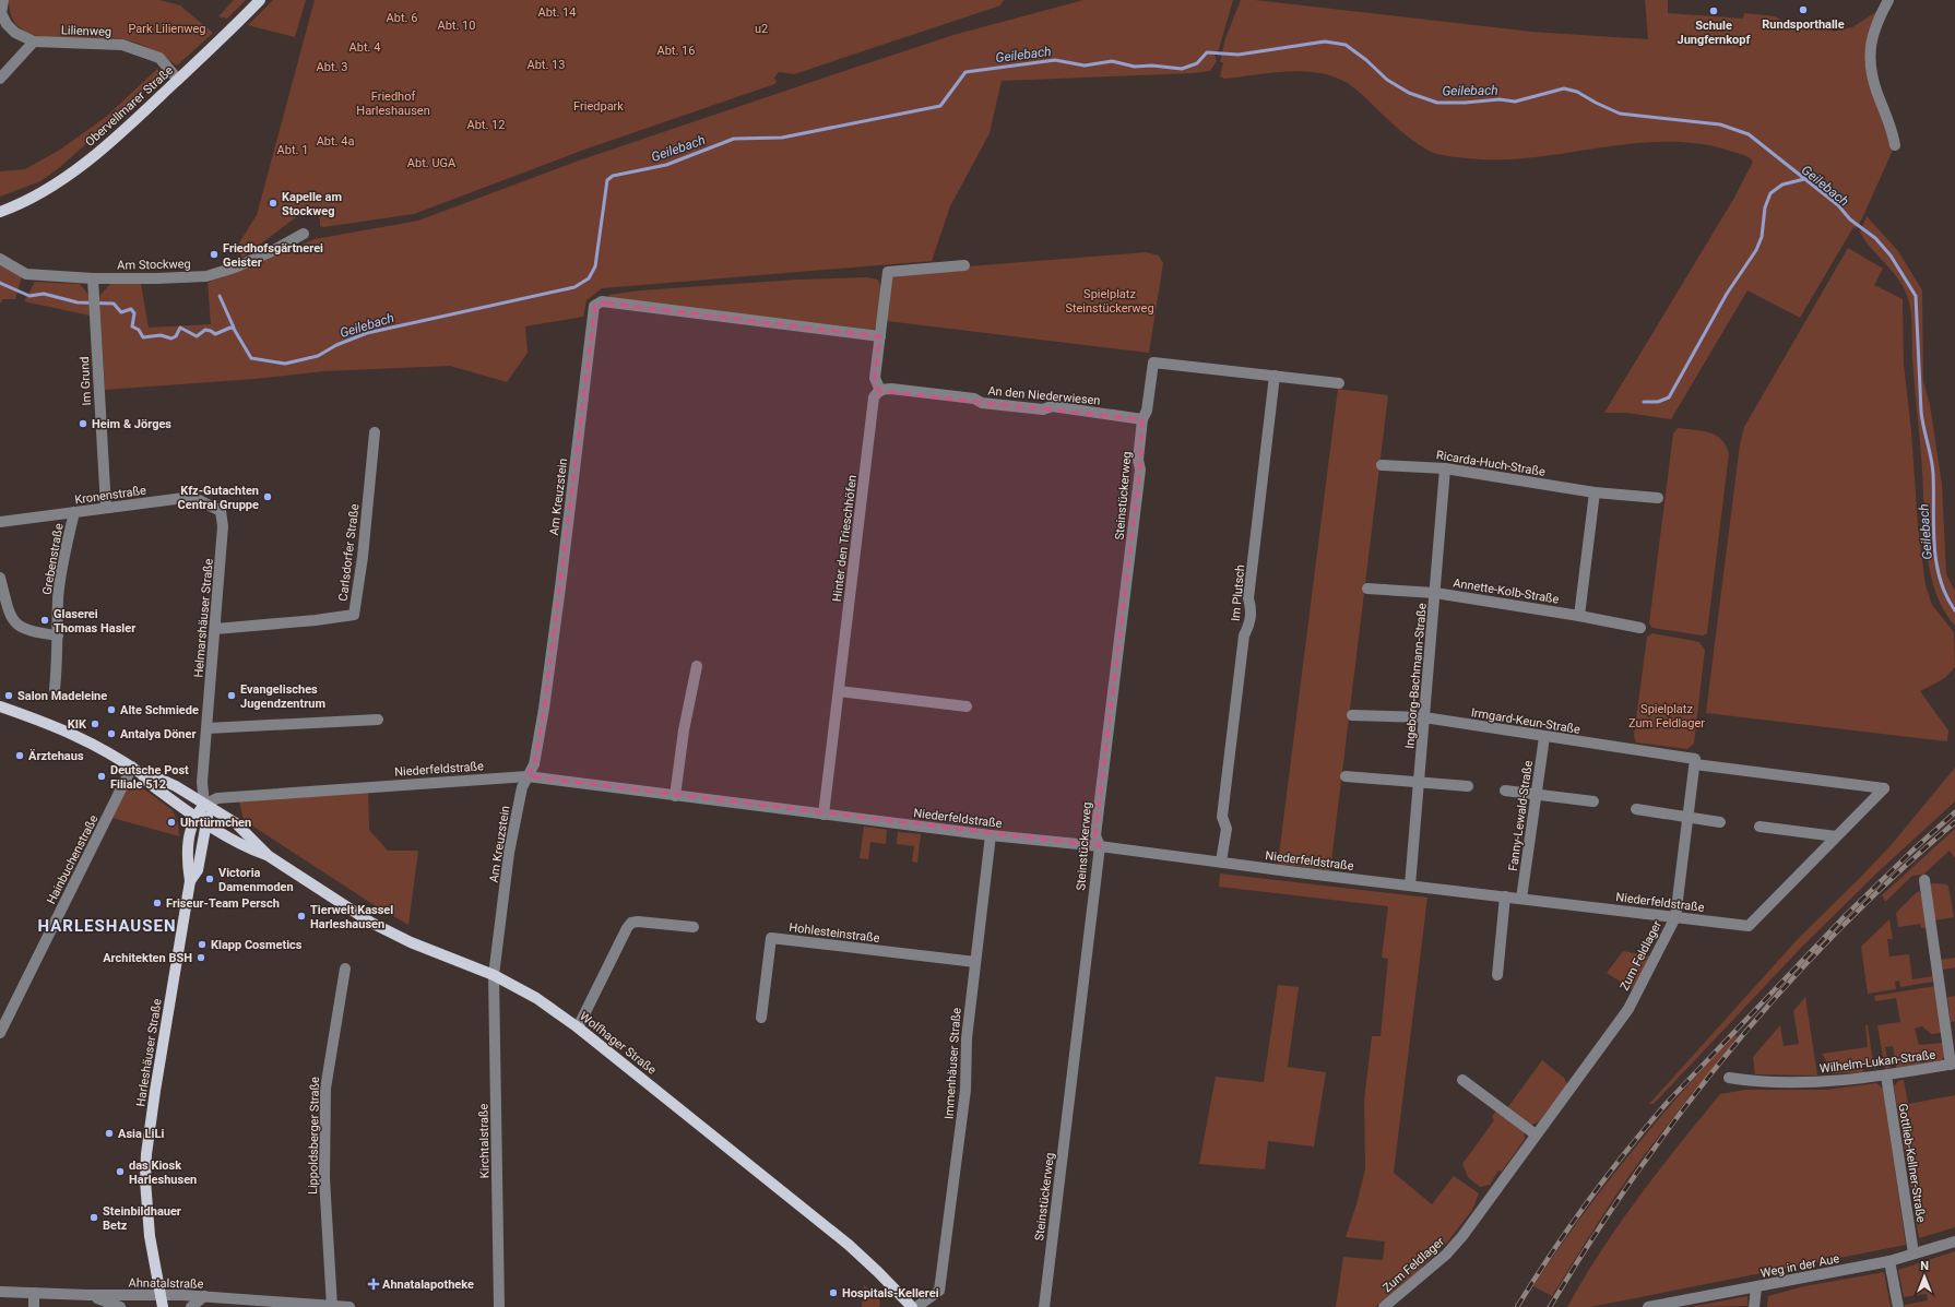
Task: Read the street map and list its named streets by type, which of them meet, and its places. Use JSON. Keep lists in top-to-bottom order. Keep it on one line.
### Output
{"streets":{"main road":["Obervellmarer Straße","Wolfhager Straße","Harleshäuser Straße"],"street":["Lilienweg","Am Stockweg","Im Grund","An den Niederwiesen","Ricarda-Huch-Straße","Kronenstraße","Steinstückerweg","Am Kreuzstein","Hinter den Trieschhöfen","Carlsdorfer Straße","Grebenstraße","Annette-Kolb-Straße","Im Plutsch","Helmarshäuser Straße","Ingeborg-Bachmann-Straße","Irmgard-Keun-Straße","Niederfeldstraße","Fanny-Lewald-Straße","Hainbuchenstraße","Hohlesteinstraße","Zum Feldlager","Wilhelm-Lukan-Straße","Immenhäuser Straße","Lippoldsberger Straße","Kirchtalstraße","Gottlieb-Kellner-Straße","Weg in der Aue","Ahnatalstraße"]},"crossings":[["Lilienweg","Obervellmarer Straße"],["Am Stockweg","Im Grund"],["Im Grund","Kronenstraße"],["An den Niederwiesen","Steinstückerweg"],["An den Niederwiesen","Hinter den Trieschhöfen"],["Ricarda-Huch-Straße","Ingeborg-Bachmann-Straße"],["Kronenstraße","Grebenstraße"],["Kronenstraße","Helmarshäuser Straße"],["Steinstückerweg","Im Plutsch"],["Steinstückerweg","Niederfeldstraße"],["Am Kreuzstein","Niederfeldstraße"],["Am Kreuzstein","Wolfhager Straße"],["Am Kreuzstein","Kirchtalstraße"],["Hinter den Trieschhöfen","Niederfeldstraße"],["Carlsdorfer Straße","Helmarshäuser Straße"],["Annette-Kolb-Straße","Ingeborg-Bachmann-Straße"],["Im Plutsch","Niederfeldstraße"],["Helmarshäuser Straße","Niederfeldstraße"],["Helmarshäuser Straße","Wolfhager Straße"],["Helmarshäuser Straße","Harleshäuser Straße"],["Ingeborg-Bachmann-Straße","Irmgard-Keun-Straße"],["Ingeborg-Bachmann-Straße","Niederfeldstraße"],["Irmgard-Keun-Straße","Niederfeldstraße"],["Irmgard-Keun-Straße","Fanny-Lewald-Straße"],["Irmgard-Keun-Straße","Zum Feldlager"],["Niederfeldstraße","Fanny-Lewald-Straße"],["Niederfeldstraße","Zum Feldlager"],["Niederfeldstraße","Wolfhager Straße"],["Niederfeldstraße","Harleshäuser Straße"],["Niederfeldstraße","Immenhäuser Straße"],["Hainbuchenstraße","Wolfhager Straße"],["Hohlesteinstraße","Immenhäuser Straße"],["Wolfhager Straße","Harleshäuser Straße"],["Wolfhager Straße","Kirchtalstraße"],["Harleshäuser Straße","Ahnatalstraße"],["Wilhelm-Lukan-Straße","Gottlieb-Kellner-Straße"],["Lippoldsberger Straße","Ahnatalstraße"],["Gottlieb-Kellner-Straße","Weg in der Aue"]],"districts":["HARLESHAUSEN"],"water":["Geilebach"],"parks":["Abt. 14","Abt. 6","Abt. 10","Park Lilienweg","u2","Abt. 4","Abt. 16","Abt. 13","Abt. 3","Friedhof Harleshausen","Friedpark","Abt. 12","Abt. 4a","Abt. 1","Abt. UGA","Spielplatz Steinstückerweg","Spielplatz Zum Feldlager"],"places":{"other":["Rundsporthalle","Schule Jungfernkopf","Kapelle am Stockweg","Friedhofsgärtnerei Geister","Heim & Jörges","Kfz-Gutachten Central Gruppe","Glaserei Thomas Hasler","Salon Madeleine","Evangelisches Jugendzentrum","Alte Schmiede","KIK","Antalya Döner","Ärztehaus","Deutsche Post Filiale 512","Uhrtürmchen","Victoria Damenmoden","Friseur-Team Persch","Tierwelt Kassel Harleshausen","Klapp Cosmetics","Architekten BSH","Asia LiLi","das Kiosk Harleshusen","Steinbildhauer Betz","Hospitals-Kellerei"],"health":["Ahnatalapotheke"]},"north":"top"}
